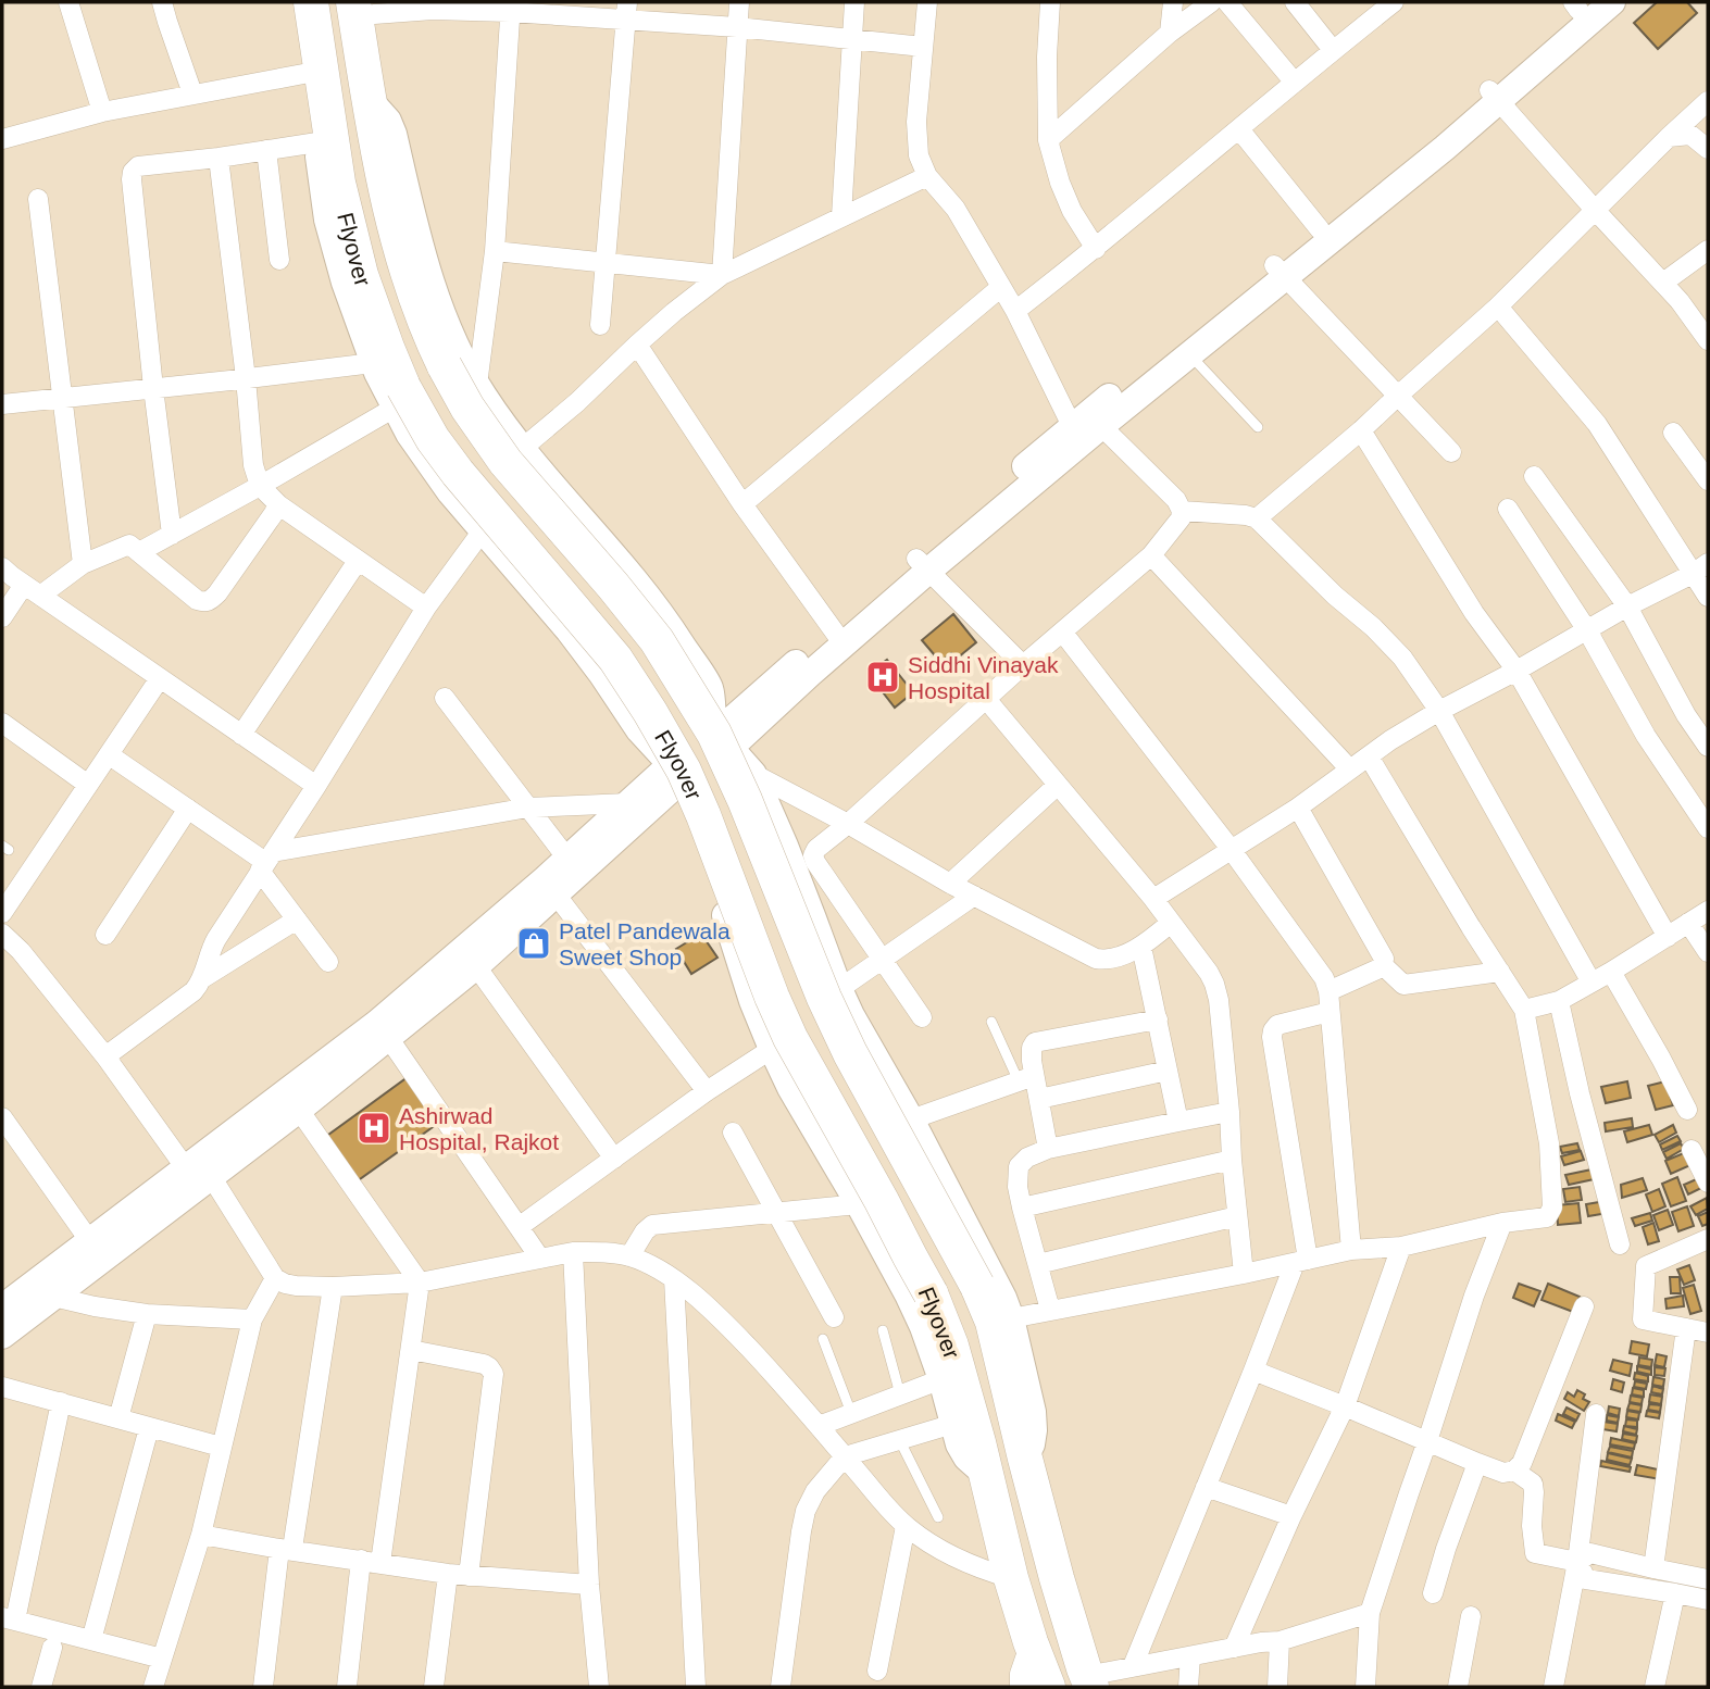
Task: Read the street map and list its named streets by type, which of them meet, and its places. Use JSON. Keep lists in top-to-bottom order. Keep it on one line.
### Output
{"streets":{"highway":["Flyover"]},"places":{"hospital":["Siddhi Vinayak Hospital","Ashirwad Hospital, Rajkot"],"shop":["Patel Pandewala Sweet Shop"]}}
